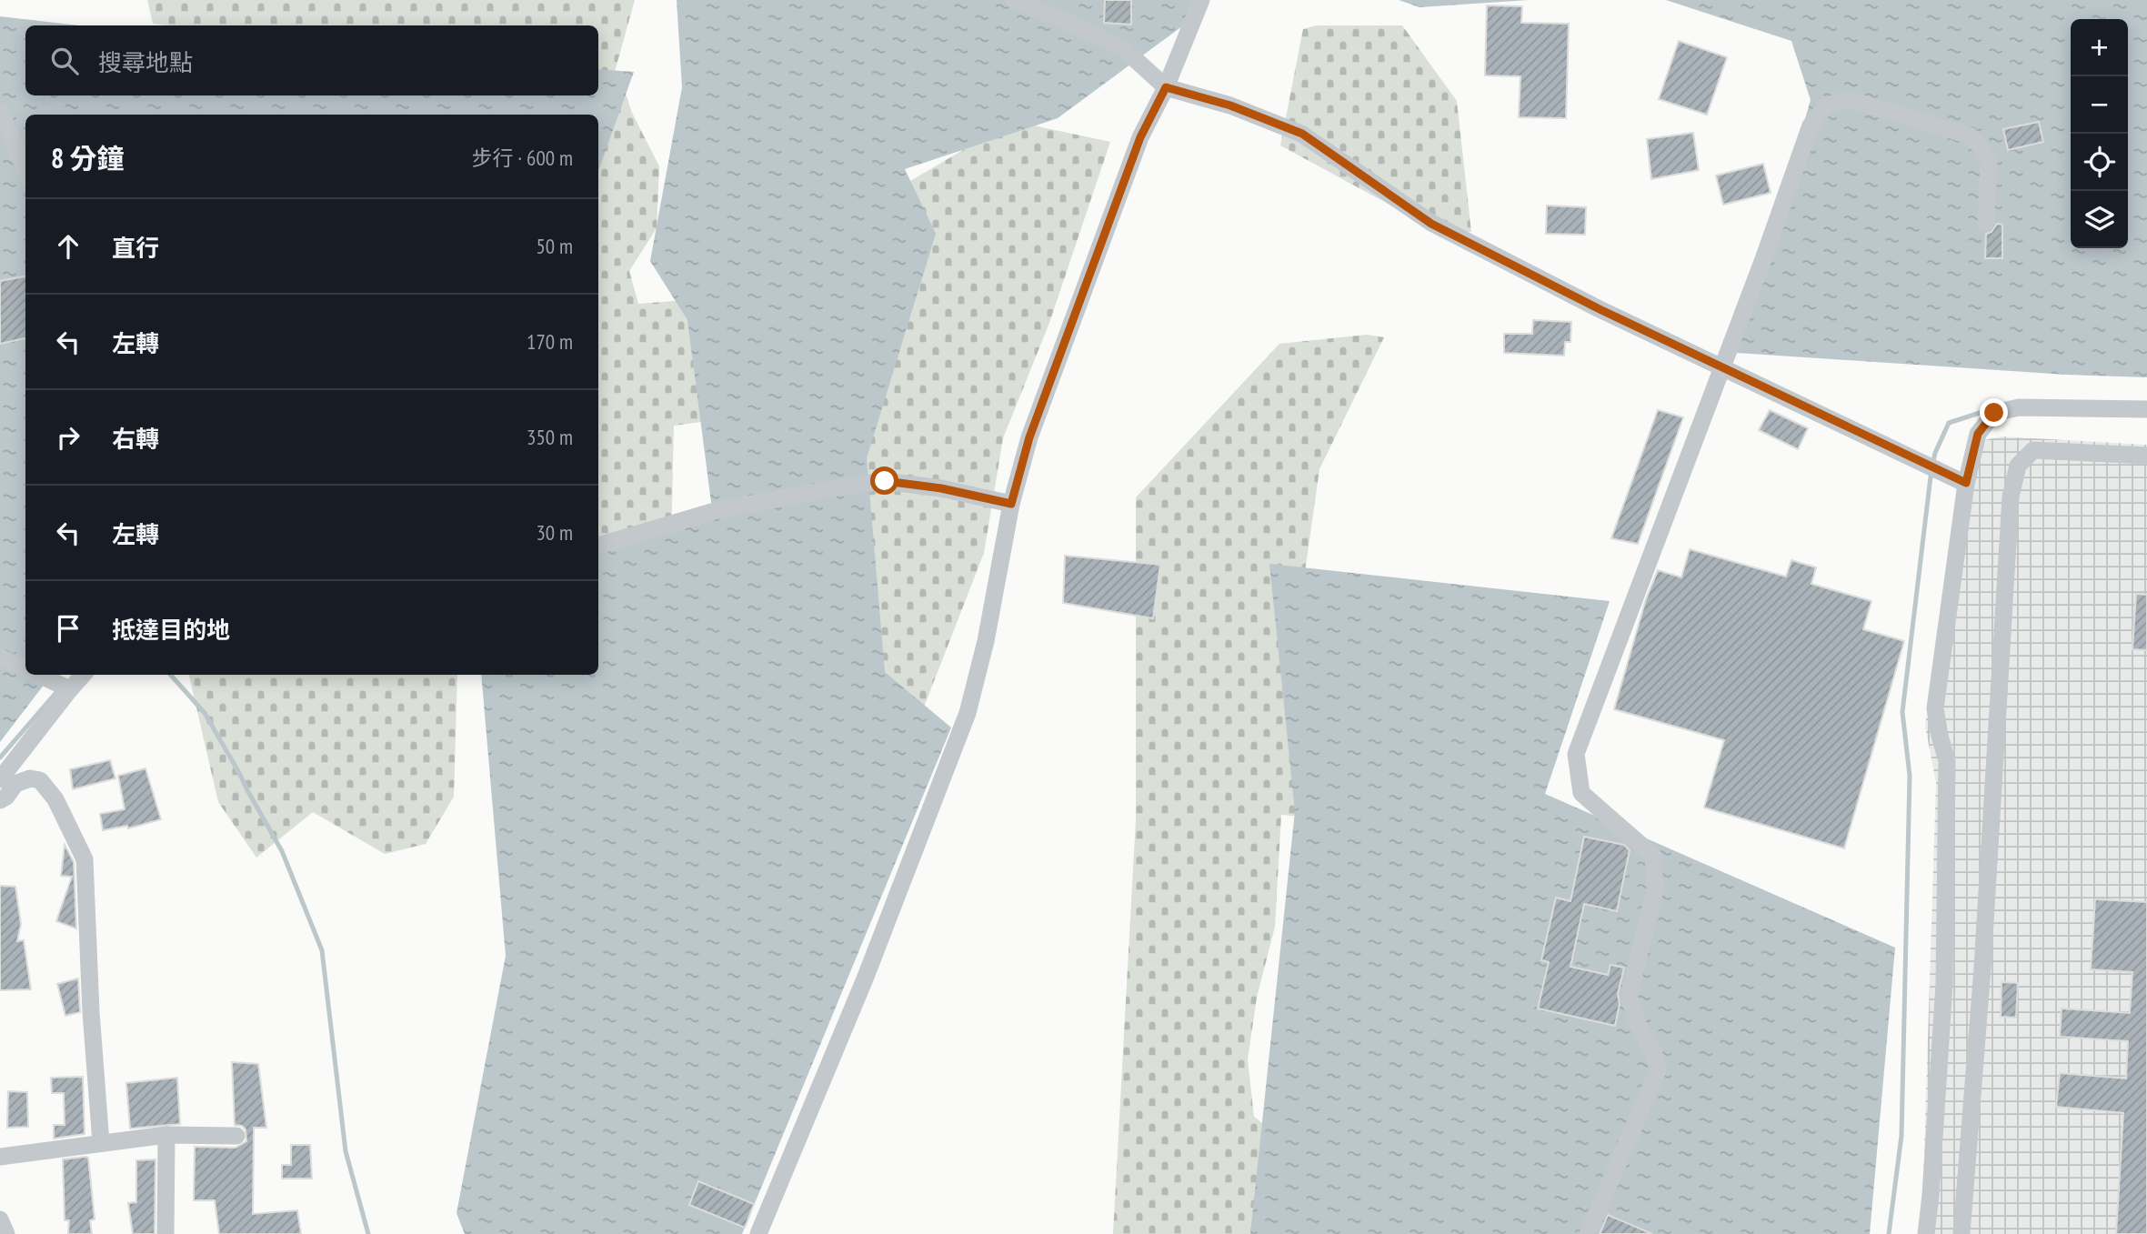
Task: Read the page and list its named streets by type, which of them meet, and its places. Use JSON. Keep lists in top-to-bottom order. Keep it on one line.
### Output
{"page":{"map_buttons":["+","−"],"search":"搜尋地點","heading":["8 分鐘","步行 · 600 m"],"list":[["直行","50 m"],["左轉","170 m"],["右轉","350 m"],["左轉","30 m"],"抵達目的地"]}}
